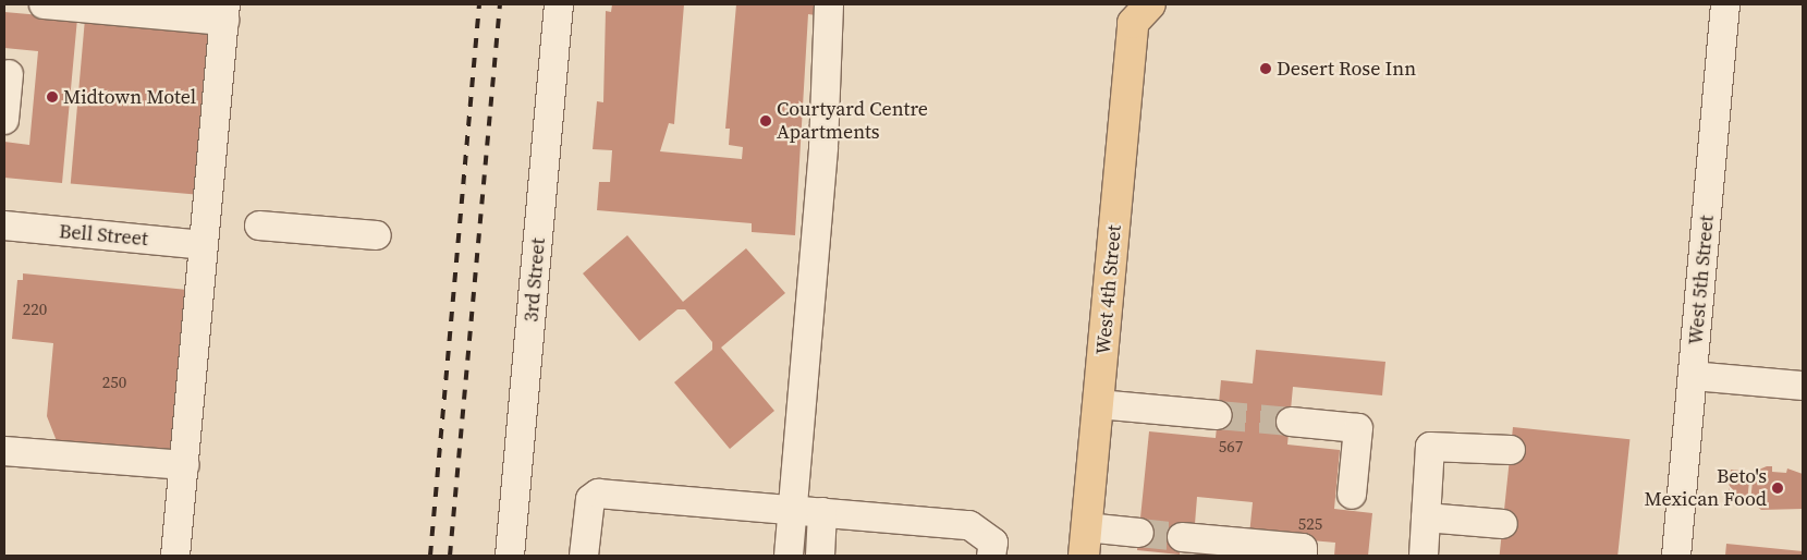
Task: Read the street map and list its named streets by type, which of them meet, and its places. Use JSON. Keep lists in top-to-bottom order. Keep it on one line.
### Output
{"streets":{"main road":["West 4th Street"],"street":["Bell Street","3rd Street","West 5th Street"]},"places":["Desert Rose Inn","Midtown Motel","Courtyard Centre Apartments","Beto's Mexican Food"],"house_numbers":["220","250","567","525"]}
